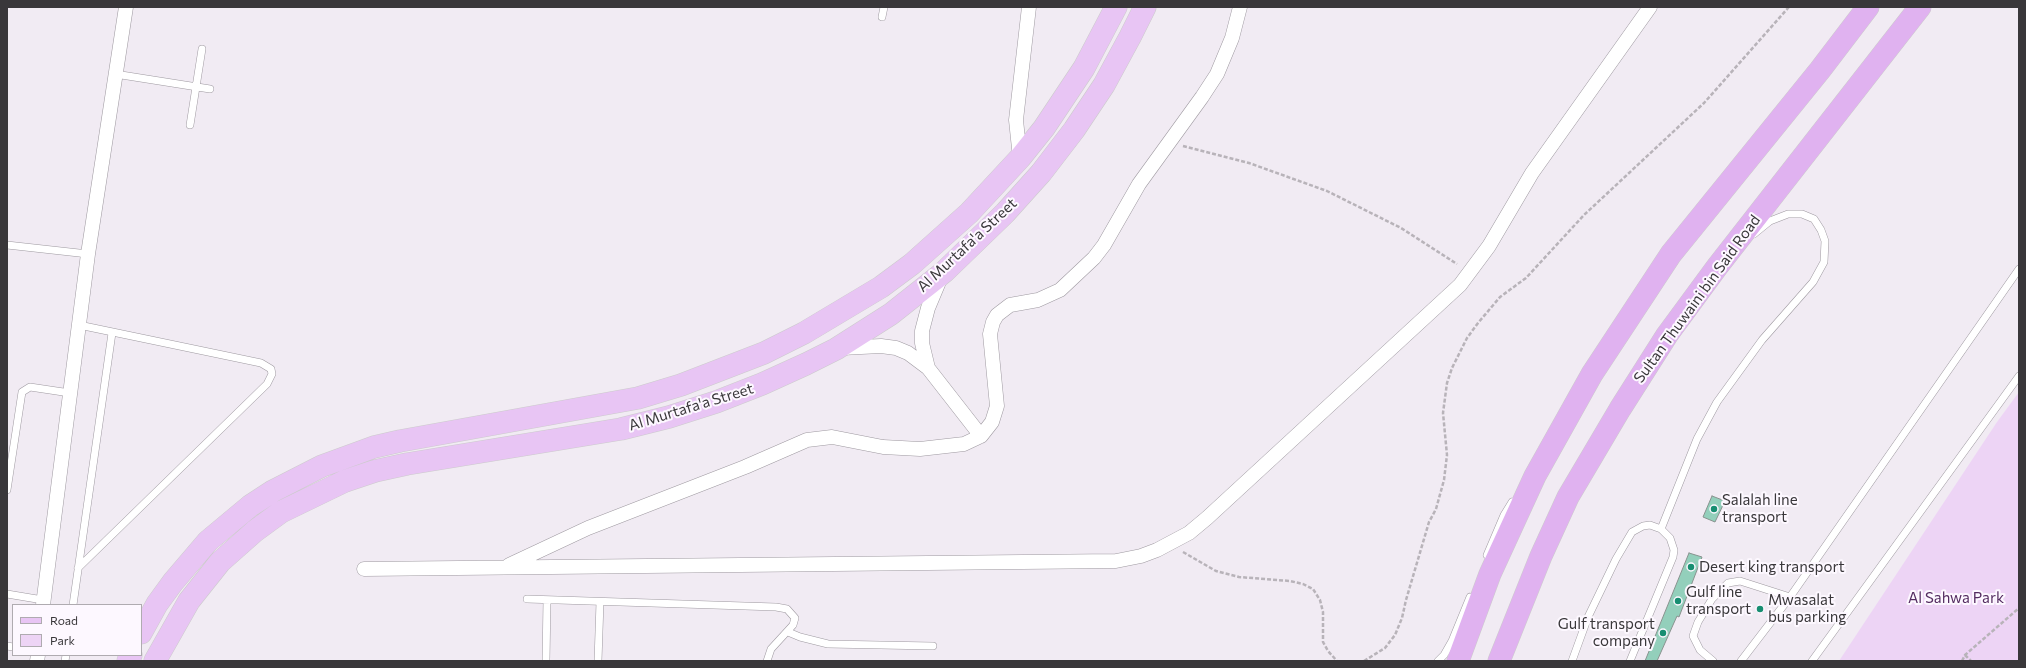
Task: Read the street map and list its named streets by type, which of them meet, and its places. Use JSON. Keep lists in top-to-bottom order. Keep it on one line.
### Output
{"streets":{"highway":["Sultan Thuwaini bin Said Road"],"main road":["Al Murtafa'a Street"]},"parks":["Al Sahwa Park"],"places":["Salalah line transport","Desert king transport","Gulf line transport","Mwasalat bus parking","Gulf transport company"],"legend":["Road","Park"]}
